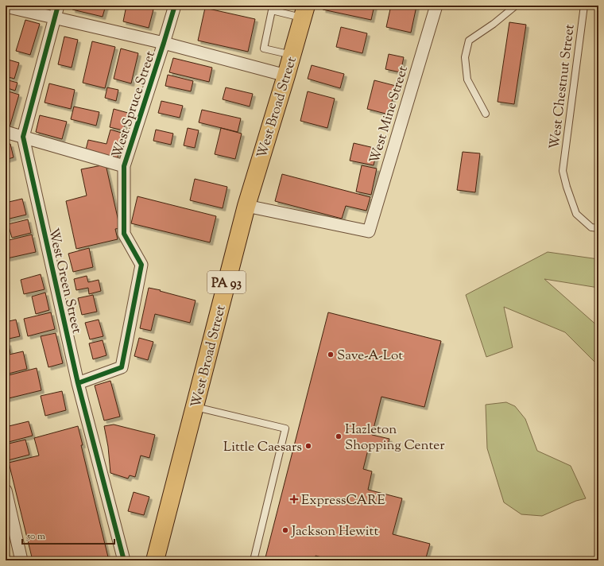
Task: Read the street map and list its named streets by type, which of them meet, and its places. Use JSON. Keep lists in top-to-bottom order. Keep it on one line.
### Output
{"streets":{"highway":["West Broad Street","PA 93"],"street":["West Spruce Street","West Mine Street","West Green Street"],"lane":["West Chestnut Street"]},"crossings":[["West Spruce Street","West Green Street"],["West Broad Street","West Mine Street"]],"places":{"other":["Save-A-Lot","Hazleton Shopping Center","Little Caesars","Jackson Hewitt"],"health":["ExpressCARE"]},"scale_bar":"50 m"}
